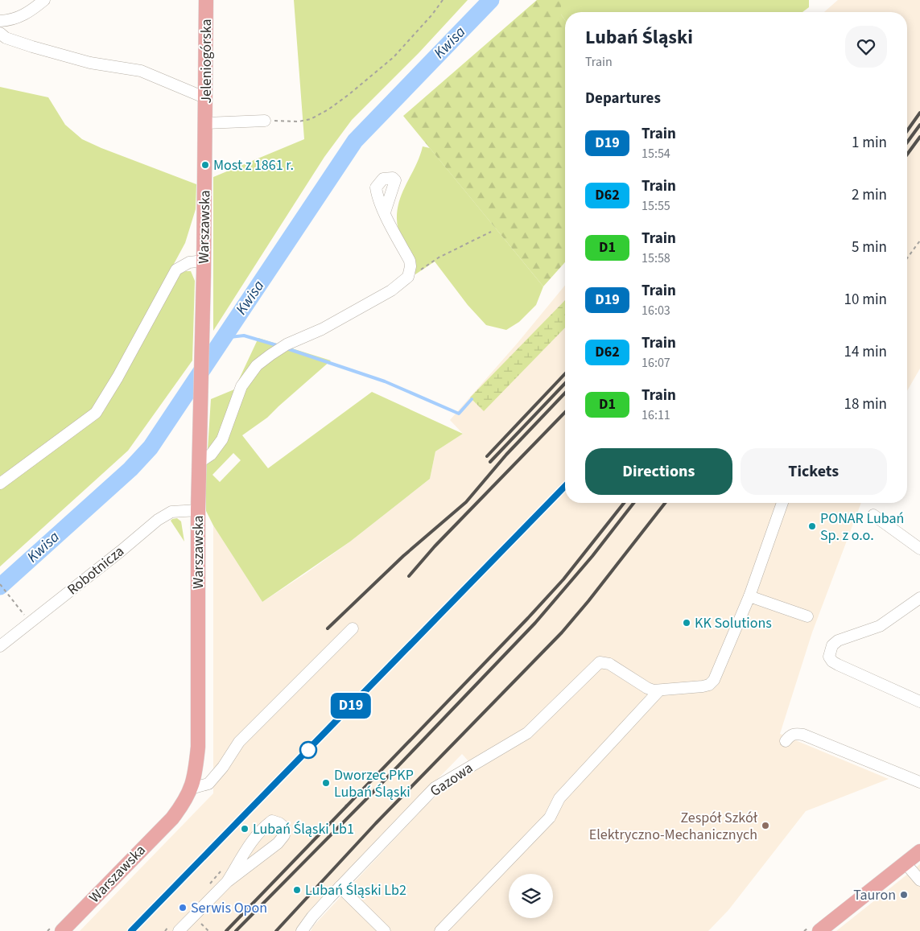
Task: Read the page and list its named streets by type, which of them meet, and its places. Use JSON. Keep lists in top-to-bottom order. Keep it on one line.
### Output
{"streets":{"main road":["Jeleniogórska","Warszawska"],"street":["Robotnicza","Gazowa"]},"crossings":[["Jeleniogórska","Warszawska"],["Warszawska","Robotnicza"]],"water":["Kwisa"],"places":["Most z 1861 r.","PONAR Lubań Sp. z o.o.","KK Solutions","Dworzec PKP Lubań Śląski","Zespół Szkół Elektryczno-Mechanicznych","Lubań Śląski Lb1","Lubań Śląski Lb2","Tauron","Serwis Opon"],"page":{"on_map":"D19","heading":[["Lubań Śląski","Train"],"Departures"],"list":[{"mark":"D19","name":"Train","note":"15:54","value":"1 min"},{"mark":"D62","name":"Train","note":"15:55","value":"2 min"},{"mark":"D1","name":"Train","note":"15:58","value":"5 min"},{"mark":"D19","name":"Train","note":"16:03","value":"10 min"},{"mark":"D62","name":"Train","note":"16:07","value":"14 min"},{"mark":"D1","name":"Train","note":"16:11","value":"18 min"}],"buttons":["Directions","Tickets"]}}
